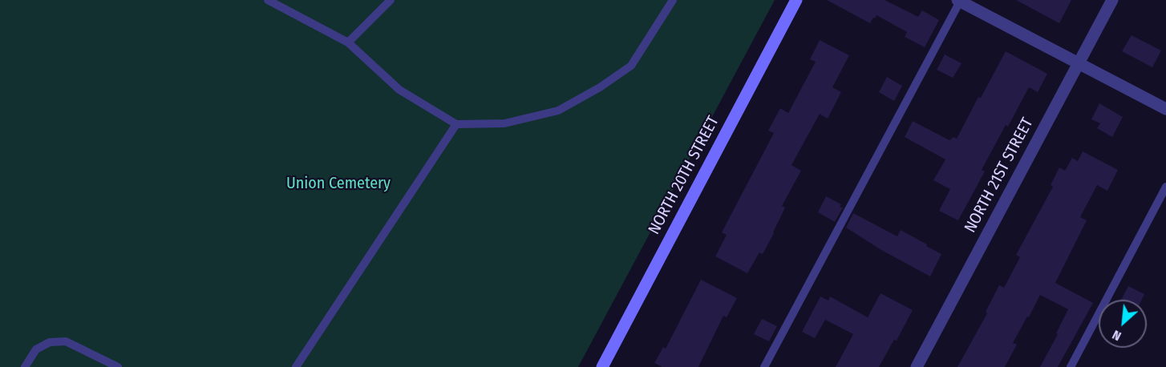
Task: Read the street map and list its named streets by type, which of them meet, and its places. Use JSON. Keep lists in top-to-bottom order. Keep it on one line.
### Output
{"streets":{"main road":["NORTH 20TH STREET"],"street":["NORTH 21ST STREET"]},"parks":["Union Cemetery"],"north":"bottom left"}
